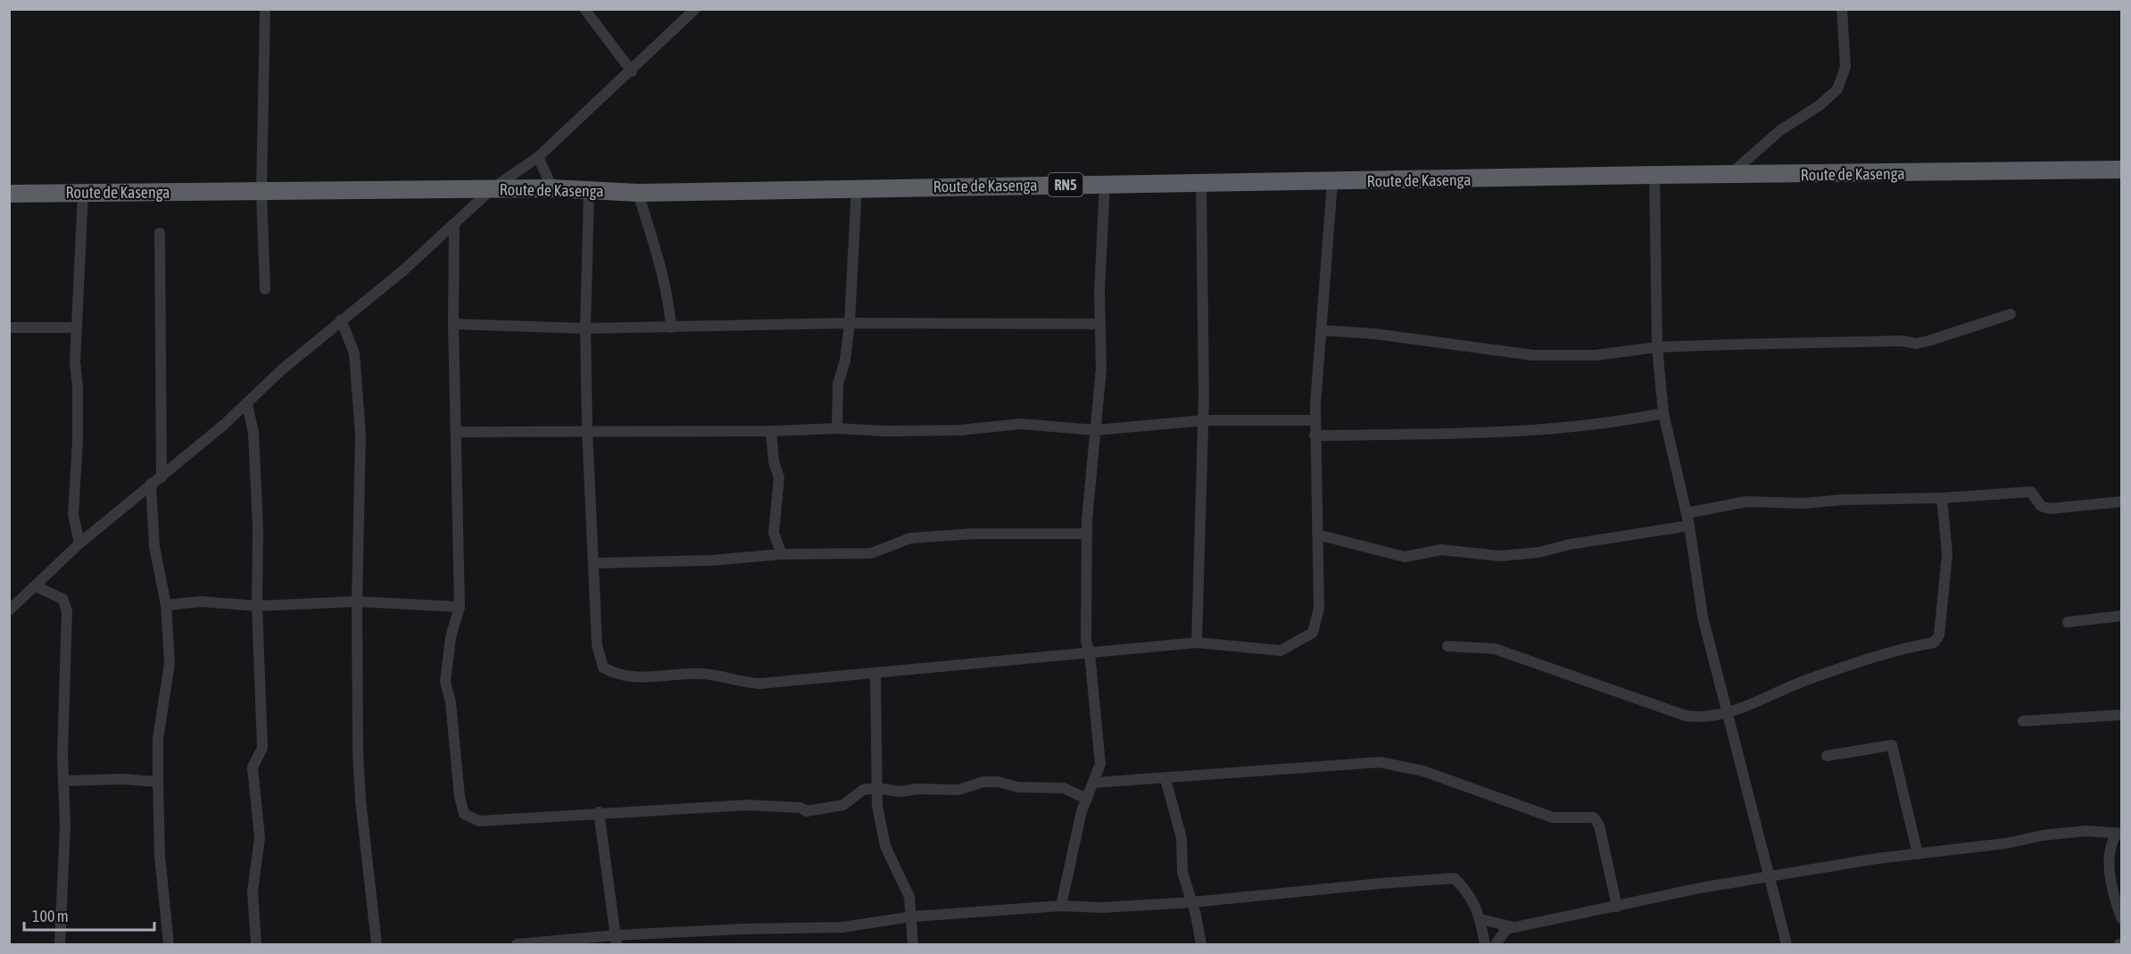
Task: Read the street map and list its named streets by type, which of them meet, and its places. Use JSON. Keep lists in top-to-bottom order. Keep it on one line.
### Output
{"streets":{"highway":["Route de Kasenga","RN5"]},"scale_bar":"100 m"}
